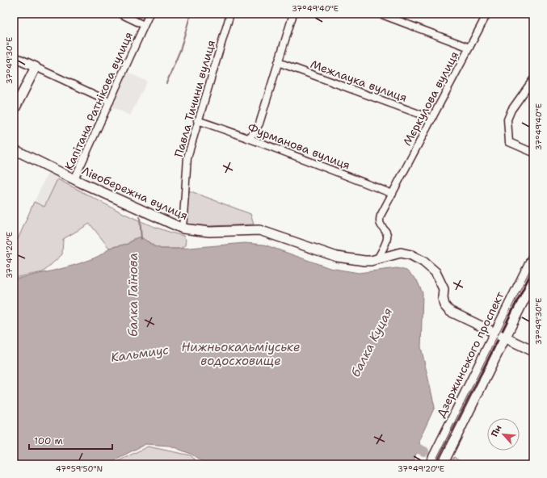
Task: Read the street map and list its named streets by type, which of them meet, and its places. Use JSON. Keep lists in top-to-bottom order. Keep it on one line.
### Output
{"streets":{"street":["Межлаука вулиця","Павла Тичини вулиця","Мєркулова вулиця","Капітана Ратнікова вулиця","Фурманова вулиця","Лівобережна вулиця","Дзержинського проспект"]},"crossings":[["Межлаука вулиця","Мєркулова вулиця"],["Павла Тичини вулиця","Фурманова вулиця"],["Павла Тичини вулиця","Лівобережна вулиця"],["Мєркулова вулиця","Фурманова вулиця"],["Мєркулова вулиця","Лівобережна вулиця"],["Капітана Ратнікова вулиця","Лівобережна вулиця"],["Лівобережна вулиця","Дзержинського проспект"]],"water":["балка Гаїнова","балка Куцая","Нижньокальміуське водосховище","Кальмиус"],"scale_bar":"100 m","north":"top left","coordinates":["37°49'40\"E","37°49'30\"E","37°49'20\"E","47°59'50\"N"]}
